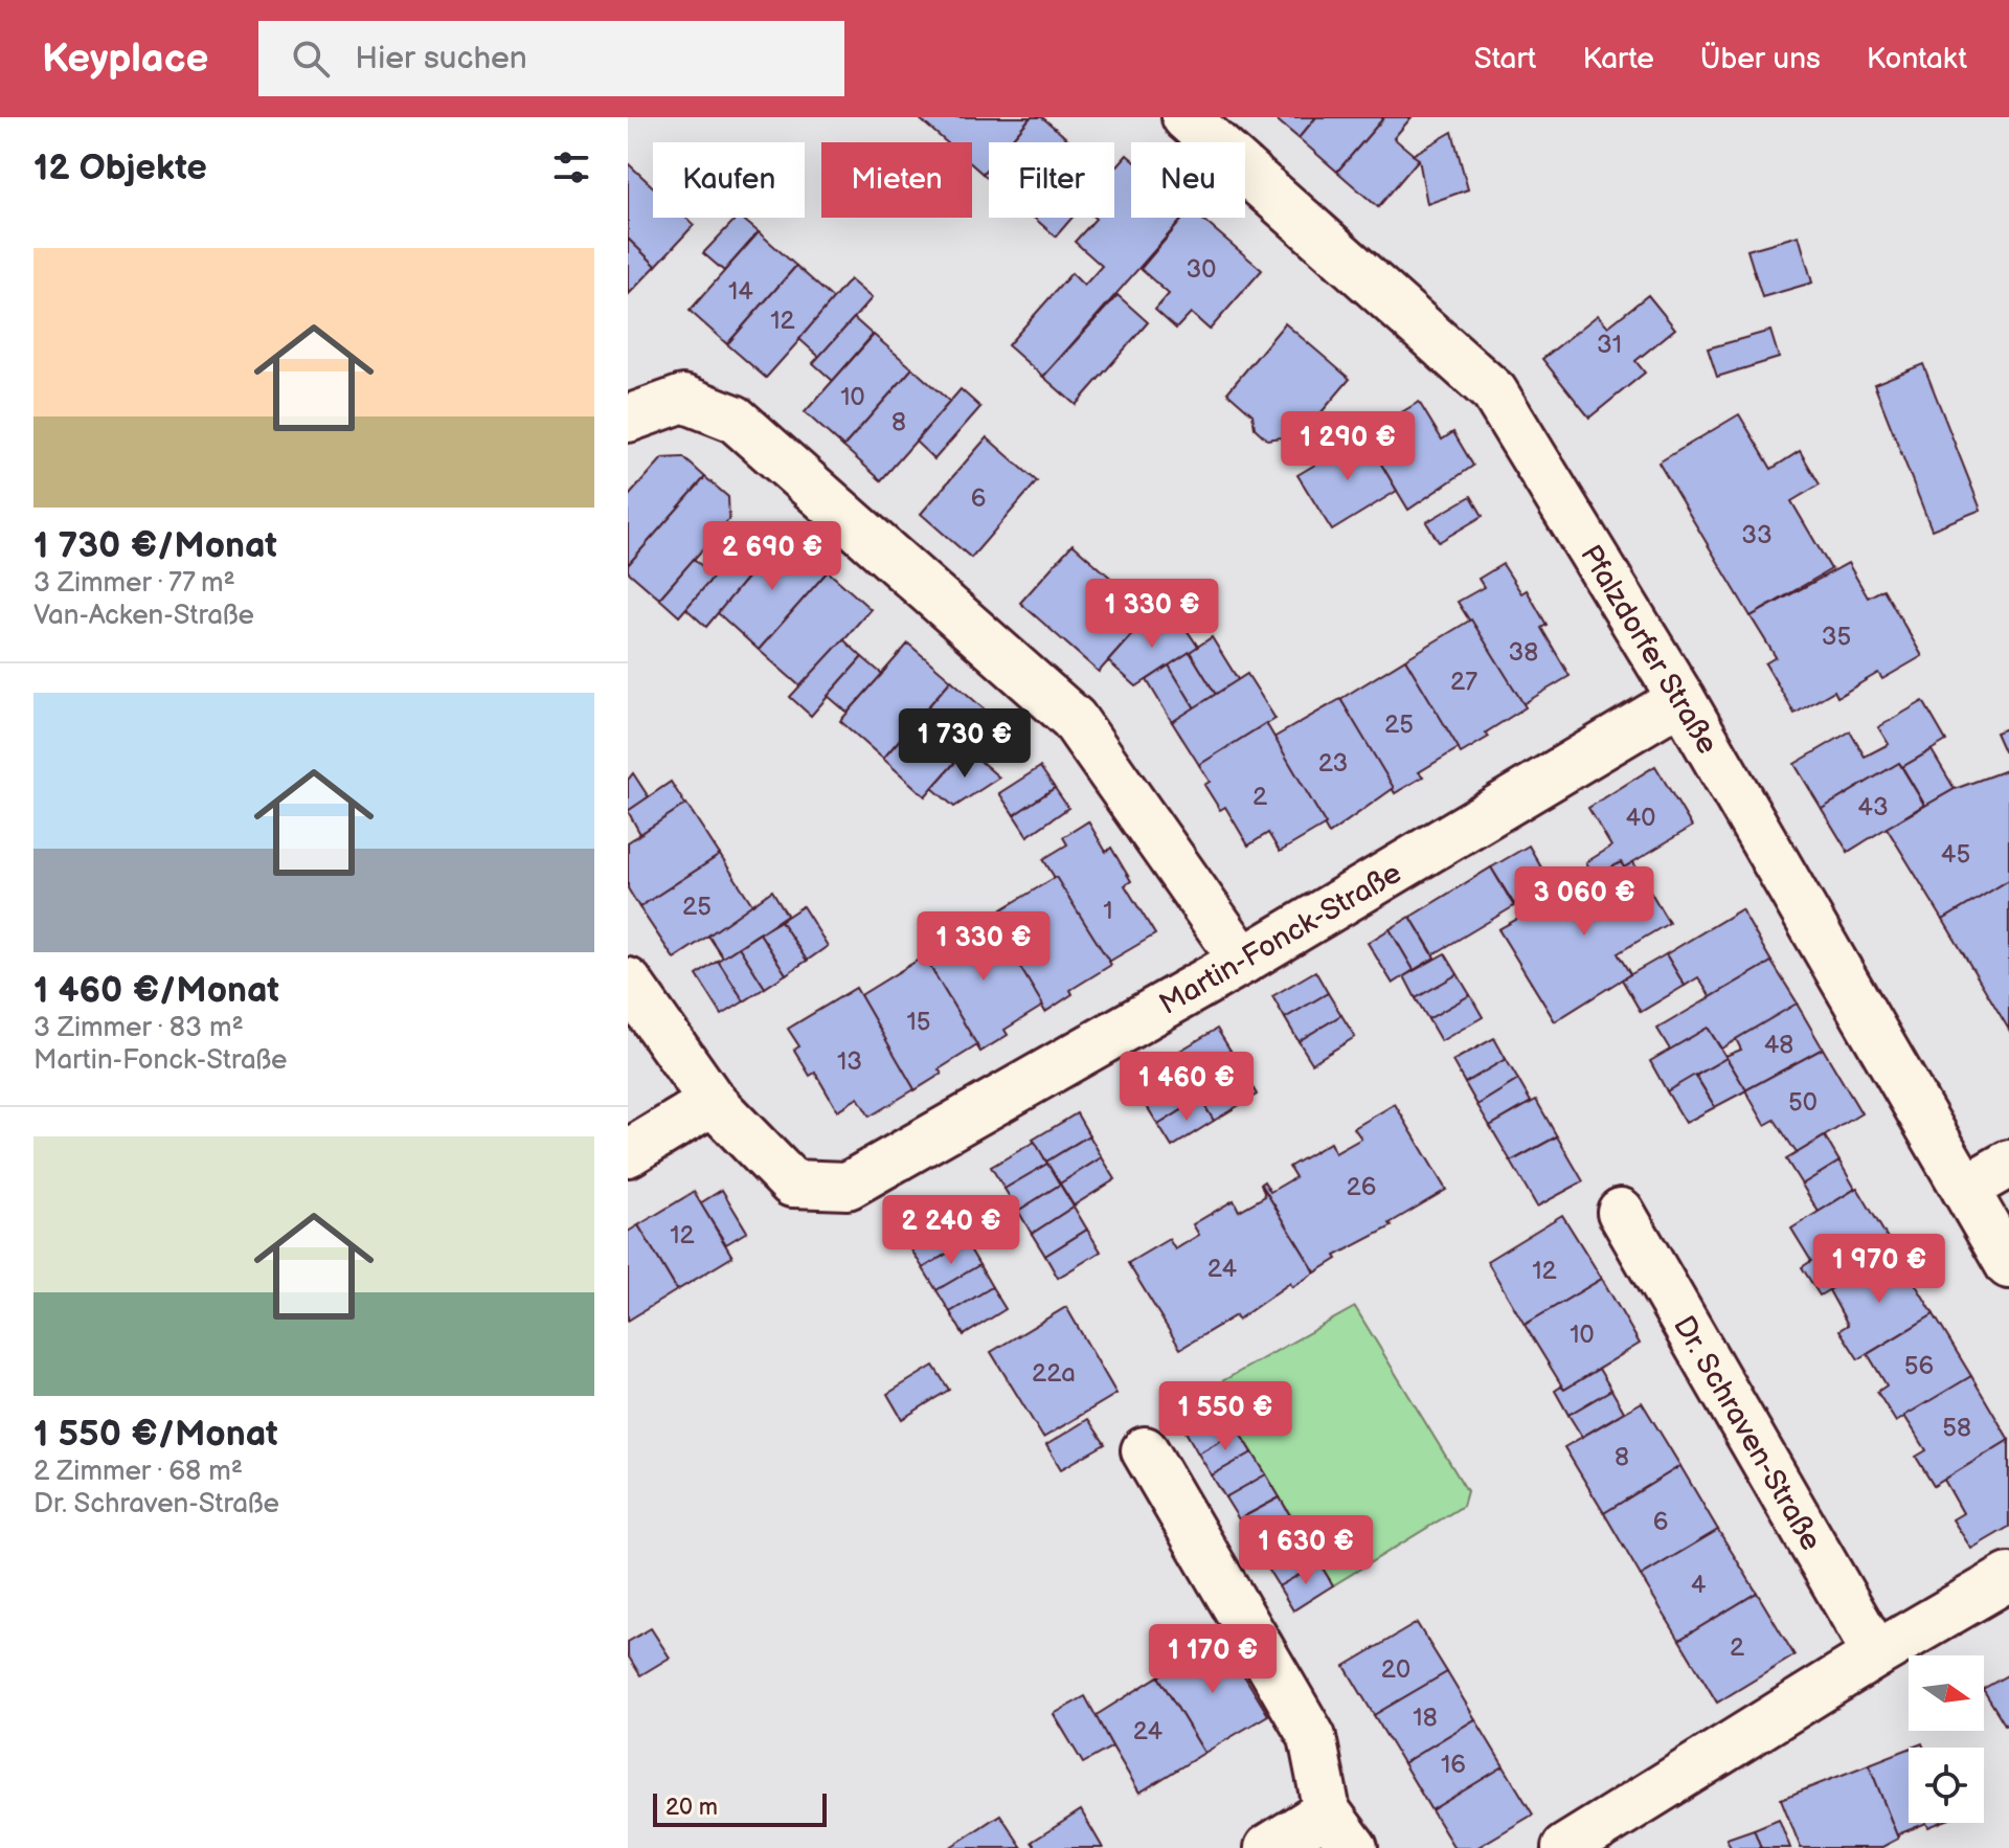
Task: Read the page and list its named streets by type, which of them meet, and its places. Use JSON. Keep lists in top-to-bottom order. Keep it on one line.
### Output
{"streets":{"street":["Pfalzdorfer Straße","Martin-Fonck-Straße","Dr. Schraven-Straße"]},"crossings":[["Pfalzdorfer Straße","Martin-Fonck-Straße"]],"house_numbers":["30","14","12","31","10","8","6","33","35","38","27","25","23","2","43","40","45","25","1","15","48","13","50","26","12","24","12","10","56","22a","58","8","6","4","2","20","18","24","16"],"scale_bar":"20 m","north":"right","page":{"header":"Keyplace","search":"Hier suchen","nav":["Start","Karte","Über uns","Kontakt"],"heading":"12 Objekte","chip":["Kaufen","Mieten","Filter","Neu"],"list":[{"name":"1 730 €/Monat","note":"3 Zimmer · 77 m² · Van-Acken-Straße"},{"name":"1 460 €/Monat","note":"3 Zimmer · 83 m² · Martin-Fonck-Straße"},{"name":"1 550 €/Monat","note":"2 Zimmer · 68 m² · Dr. Schraven-Straße"}],"price":["1 290 €","2 690 €","1 330 €","1 730 €","3 060 €","1 330 €","1 460 €","2 240 €","1 970 €","1 550 €","1 630 €","1 170 €"],"scale":"20 m"}}
